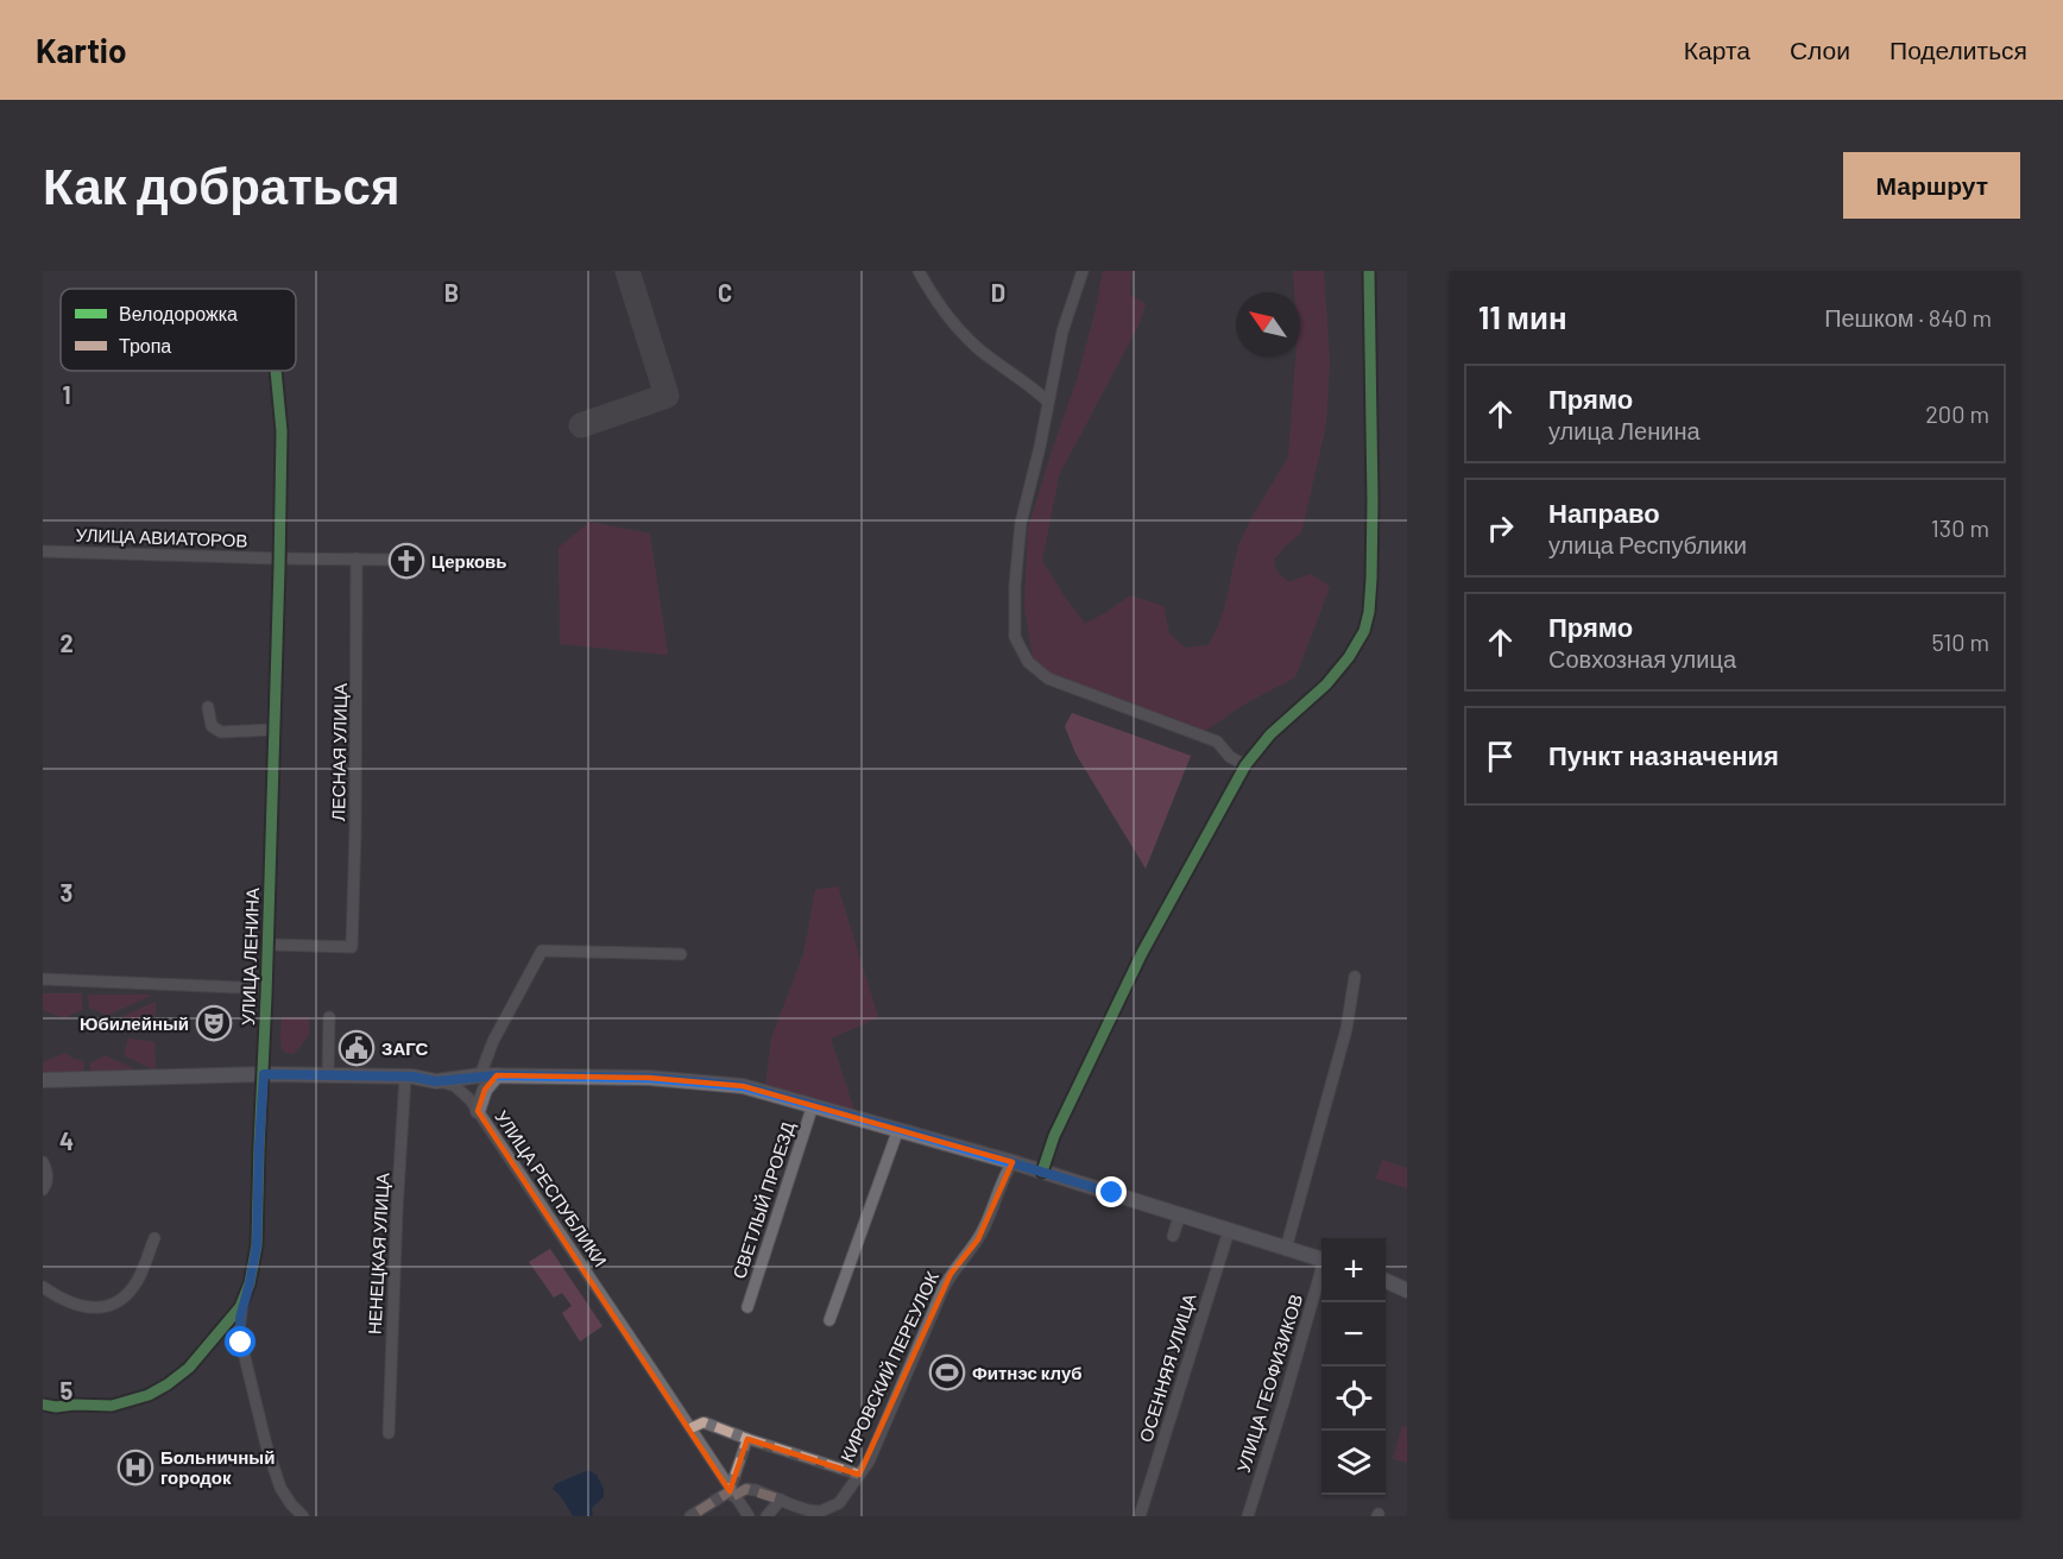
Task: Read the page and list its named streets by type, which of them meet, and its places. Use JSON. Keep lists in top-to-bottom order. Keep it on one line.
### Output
{"streets":{"main road":["УЛИЦА РЕСПУБЛИКИ"],"street":["УЛИЦА АВИАТОРОВ","ЛЕСНАЯ УЛИЦА","УЛИЦА ЛЕНИНА","СВЕТЛЫЙ ПРОЕЗД","НЕНЕЦКАЯ УЛИЦА","КИРОВСКИЙ ПЕРЕУЛОК","ОСЕННЯЯ УЛИЦА","УЛИЦА ГЕОФИЗИКОВ"]},"crossings":[["УЛИЦА АВИАТОРОВ","ЛЕСНАЯ УЛИЦА"],["УЛИЦА АВИАТОРОВ","УЛИЦА ЛЕНИНА"],["ЛЕСНАЯ УЛИЦА","УЛИЦА ЛЕНИНА"],["УЛИЦА ЛЕНИНА","УЛИЦА РЕСПУБЛИКИ"],["УЛИЦА РЕСПУБЛИКИ","НЕНЕЦКАЯ УЛИЦА"]],"places":{"church":["Церковь"],"theatre":["Юбилейный"],"public building":["ЗАГС"],"sports":["Фитнэс клуб"],"hospital":["Больничный городок"]},"legend":["Велодорожка","Тропа"],"north":"top left","page":{"header":"Kartio","nav":["Карта","Слои","Поделиться"],"buttons":"Маршрут","title":"Как добраться","heading":["11 мин","Пешком · 840 m"],"list":[["Прямо","улица Ленина","200 m"],["Направо","улица Республики","130 m"],["Прямо","Совхозная улица","510 m"],"Пункт назначения"],"map_buttons":["+","−"]},"grid":{"columns":["B","C","D"],"rows":["1","2","3","4","5"]}}
